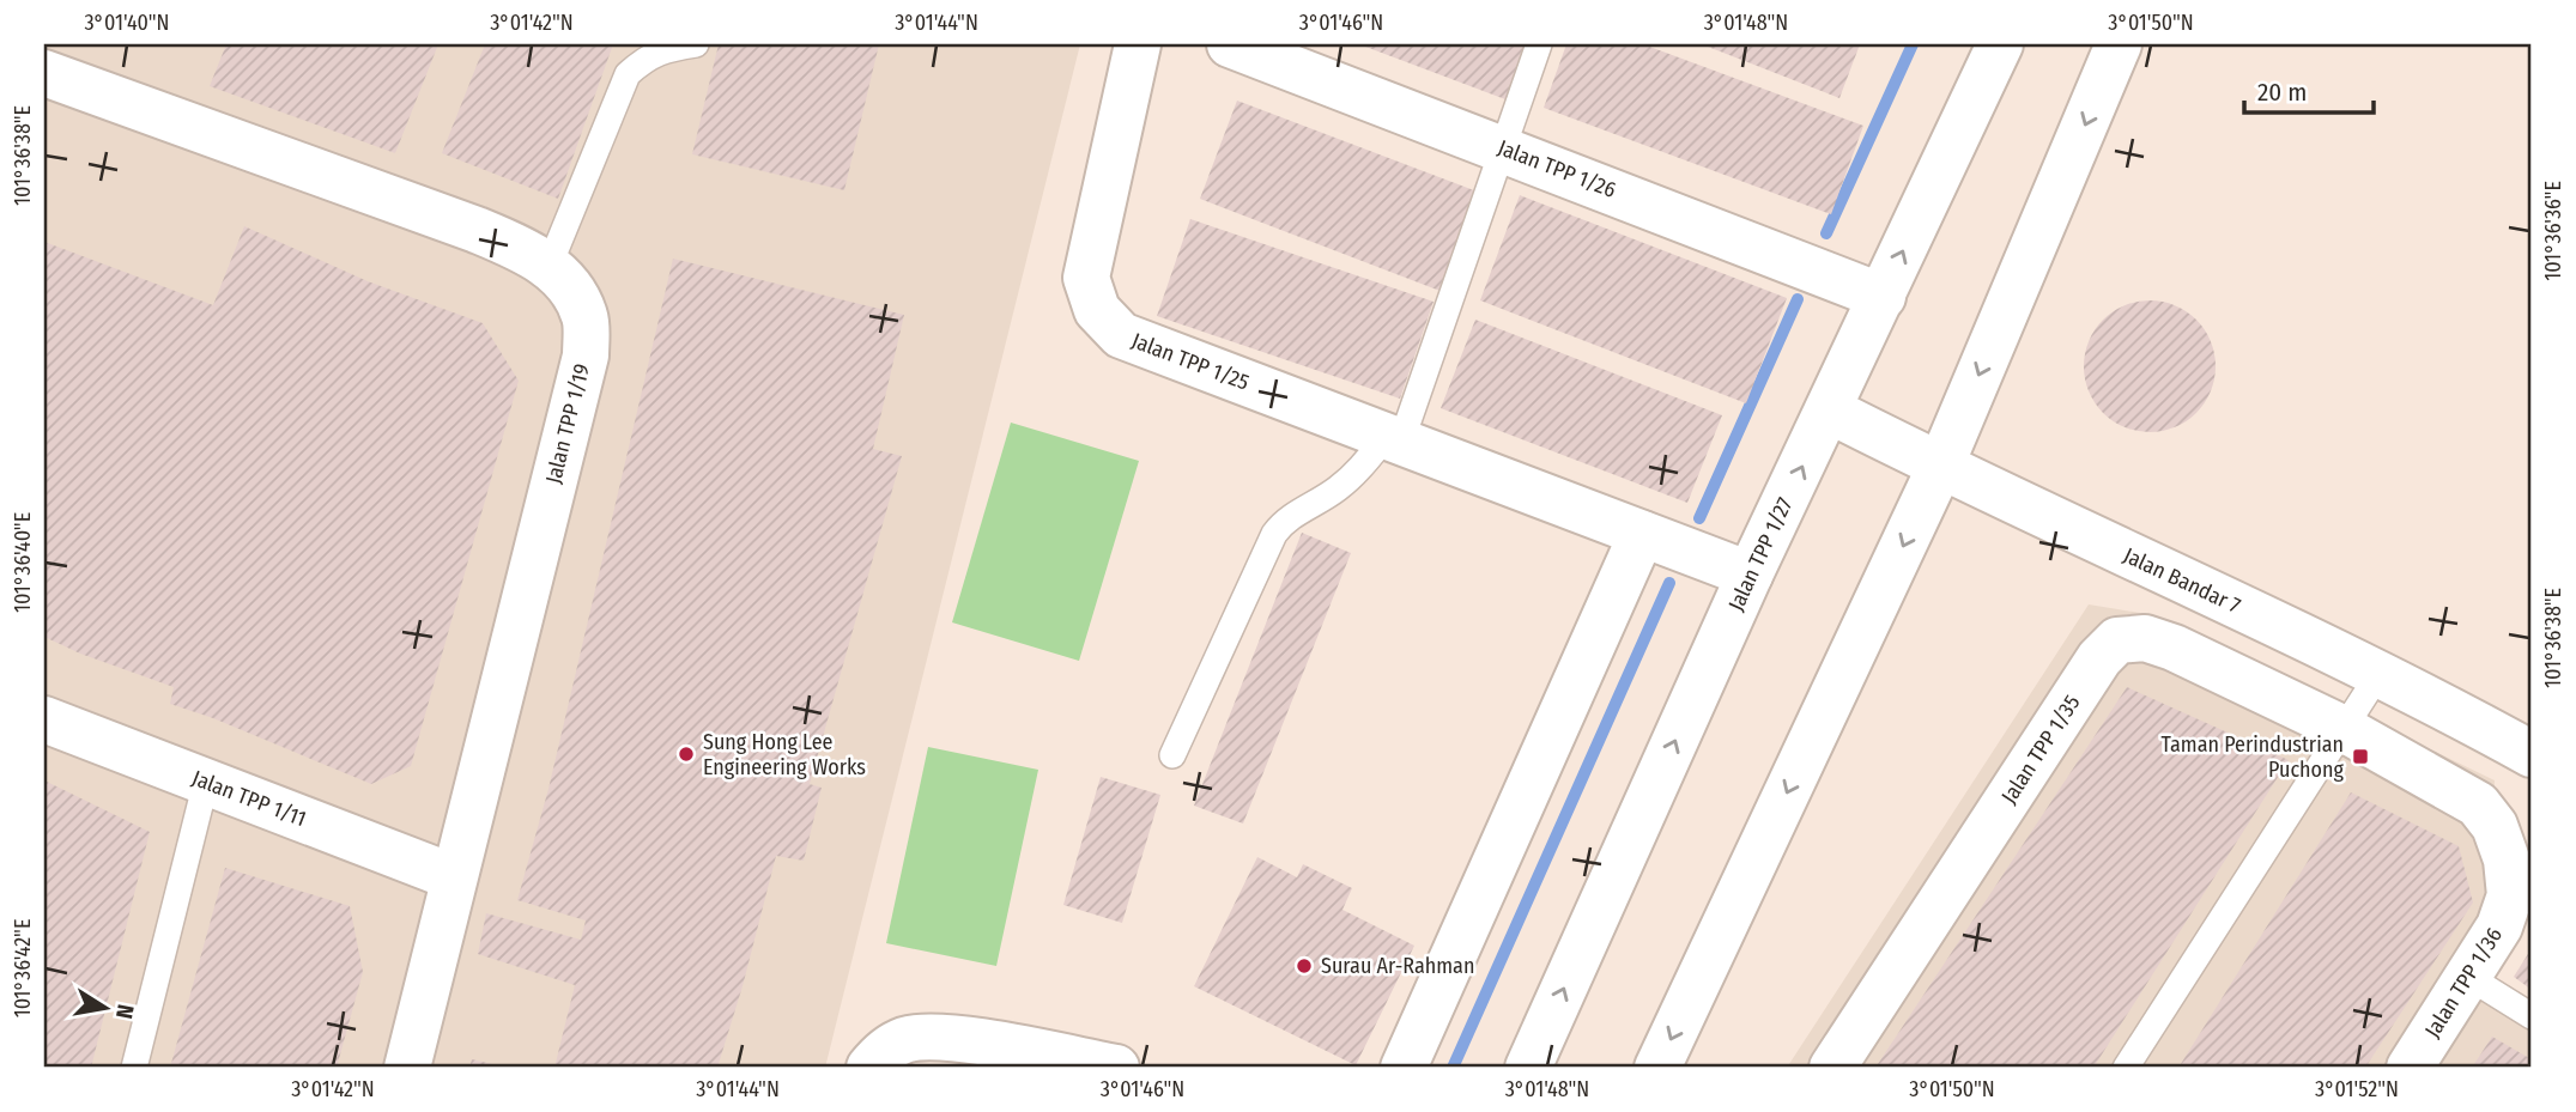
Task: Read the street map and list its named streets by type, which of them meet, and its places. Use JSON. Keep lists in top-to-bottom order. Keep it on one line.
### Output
{"streets":{"street":["Jalan TPP 1/26","Jalan TPP 1/25","Jalan TPP 1/19","Jalan TPP 1/27","Jalan Bandar 7","Jalan TPP 1/35","Jalan TPP 1/11","Jalan TPP 1/36"]},"crossings":[["Jalan TPP 1/26","Jalan TPP 1/27"],["Jalan TPP 1/25","Jalan TPP 1/27"],["Jalan TPP 1/19","Jalan TPP 1/11"],["Jalan TPP 1/27","Jalan Bandar 7"],["Jalan TPP 1/35","Jalan TPP 1/36"]],"places":{"other":["Sung Hong Lee Engineering Works","Surau Ar-Rahman"],"transit":["Taman Perindustrian Puchong"]},"scale_bar":"20 m","north":"right","coordinates":["3°01'40\"N","3°01'42\"N","3°01'44\"N","3°01'46\"N","3°01'48\"N","3°01'50\"N","101°36'38\"E","101°36'36\"E","101°36'40\"E","101°36'42\"E","3°01'52\"N"]}
